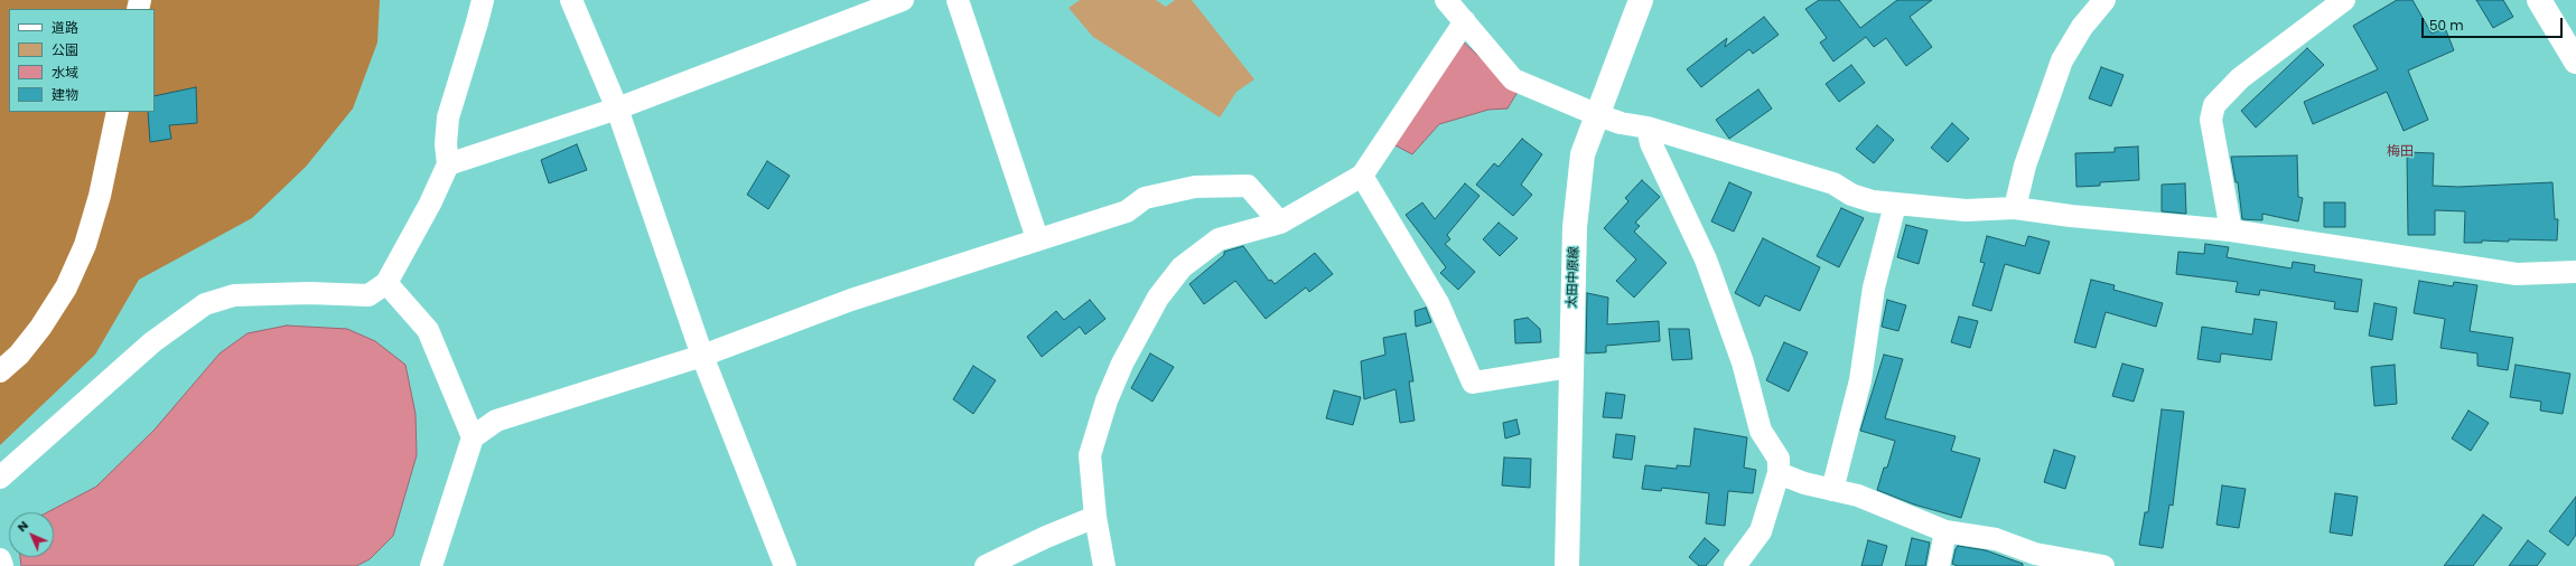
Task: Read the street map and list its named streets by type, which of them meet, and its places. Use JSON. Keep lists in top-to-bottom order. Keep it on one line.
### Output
{"streets":{"main road":["太田中原線"]},"districts":["梅田"],"legend":["道路","公園","水域","建物"],"scale_bar":"50 m","north":"top left"}
